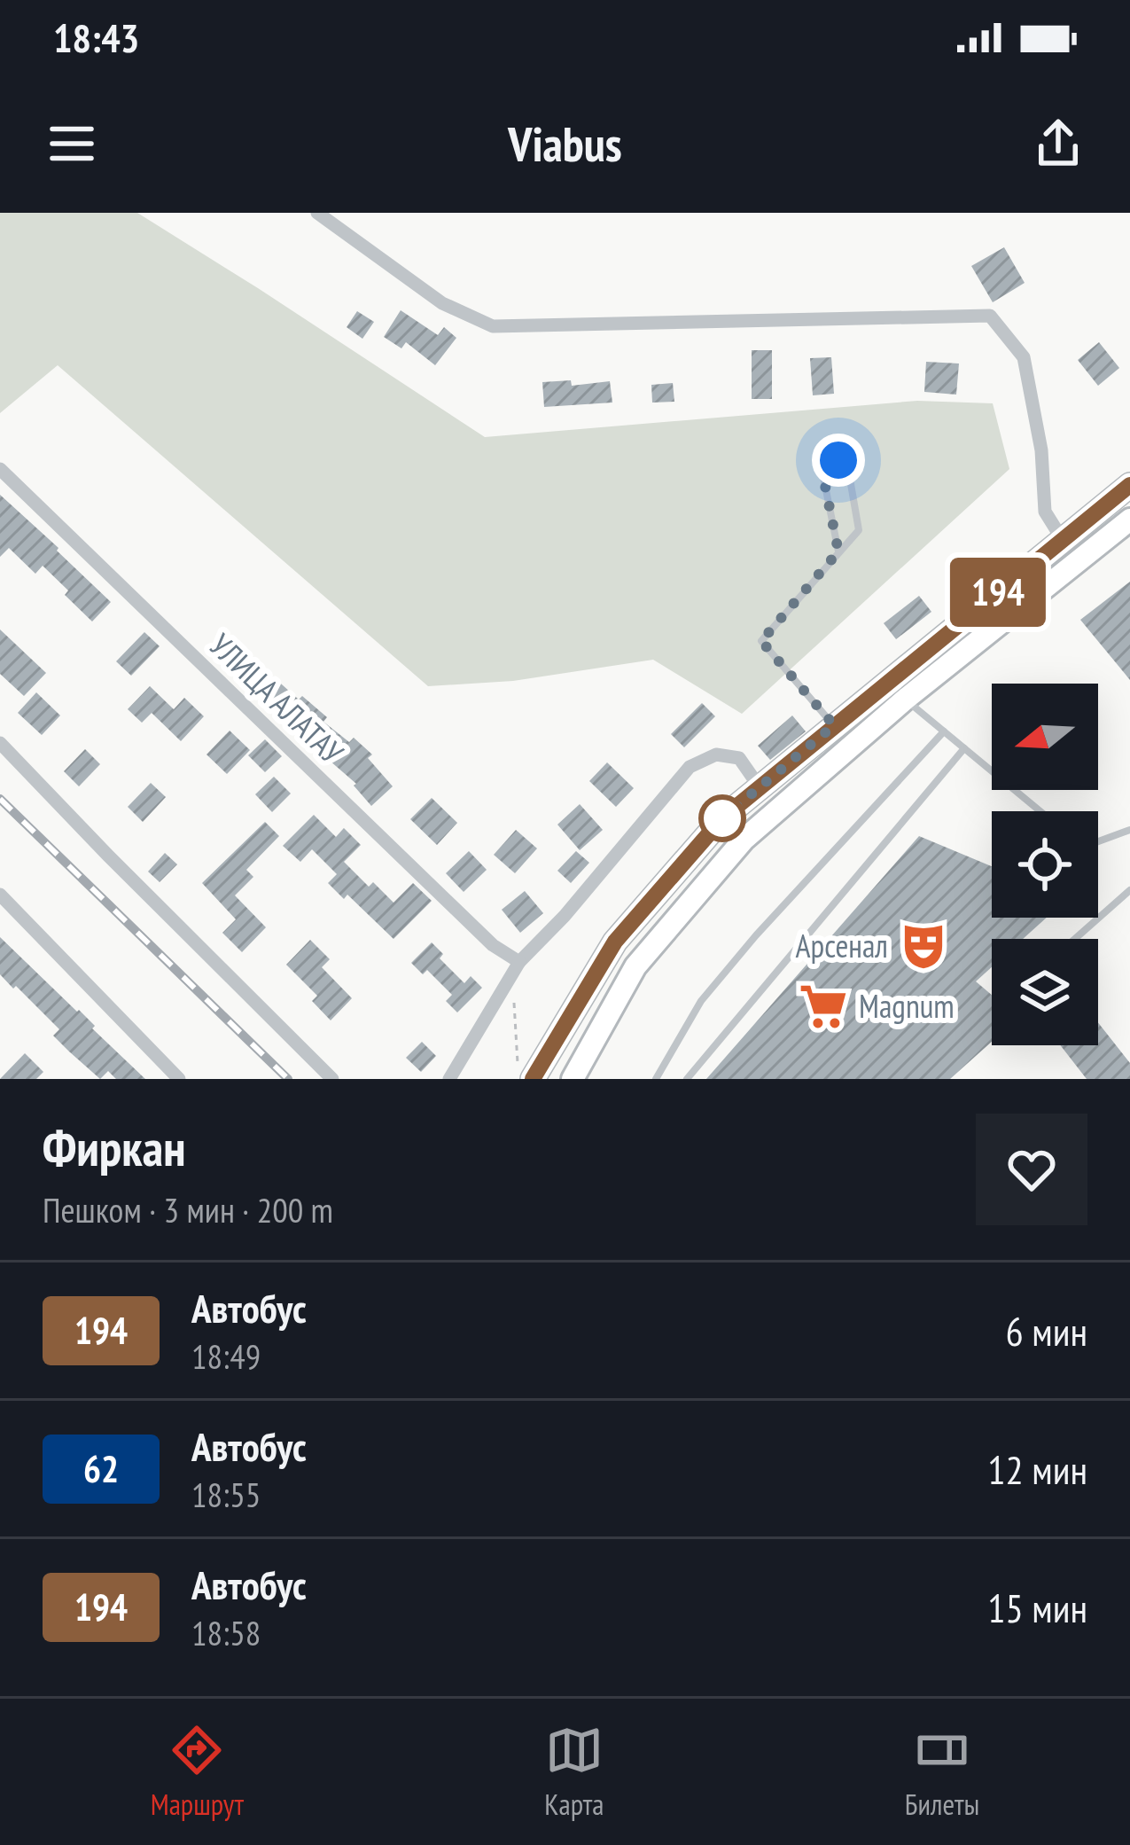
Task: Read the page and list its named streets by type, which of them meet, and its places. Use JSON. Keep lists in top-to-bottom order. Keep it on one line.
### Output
{"streets":{"street":["УЛИЦА АЛАТАУ"]},"places":{"theatre":["Арсенал"],"supermarket":["Magnum"]},"lines":["bus line 194"],"north":"left","page":{"status":"18:43","header":"Viabus","on_map":"194","heading":["Фиркан","Пешком · 3 мин · 200 m"],"list":[{"mark":"194","name":"Автобус","note":"18:49","value":"6 мин"},{"mark":"62","name":"Автобус","note":"18:55","value":"12 мин"},{"mark":"194","name":"Автобус","note":"18:58","value":"15 мин"}],"tabs":["Маршрут","Карта","Билеты"]}}
